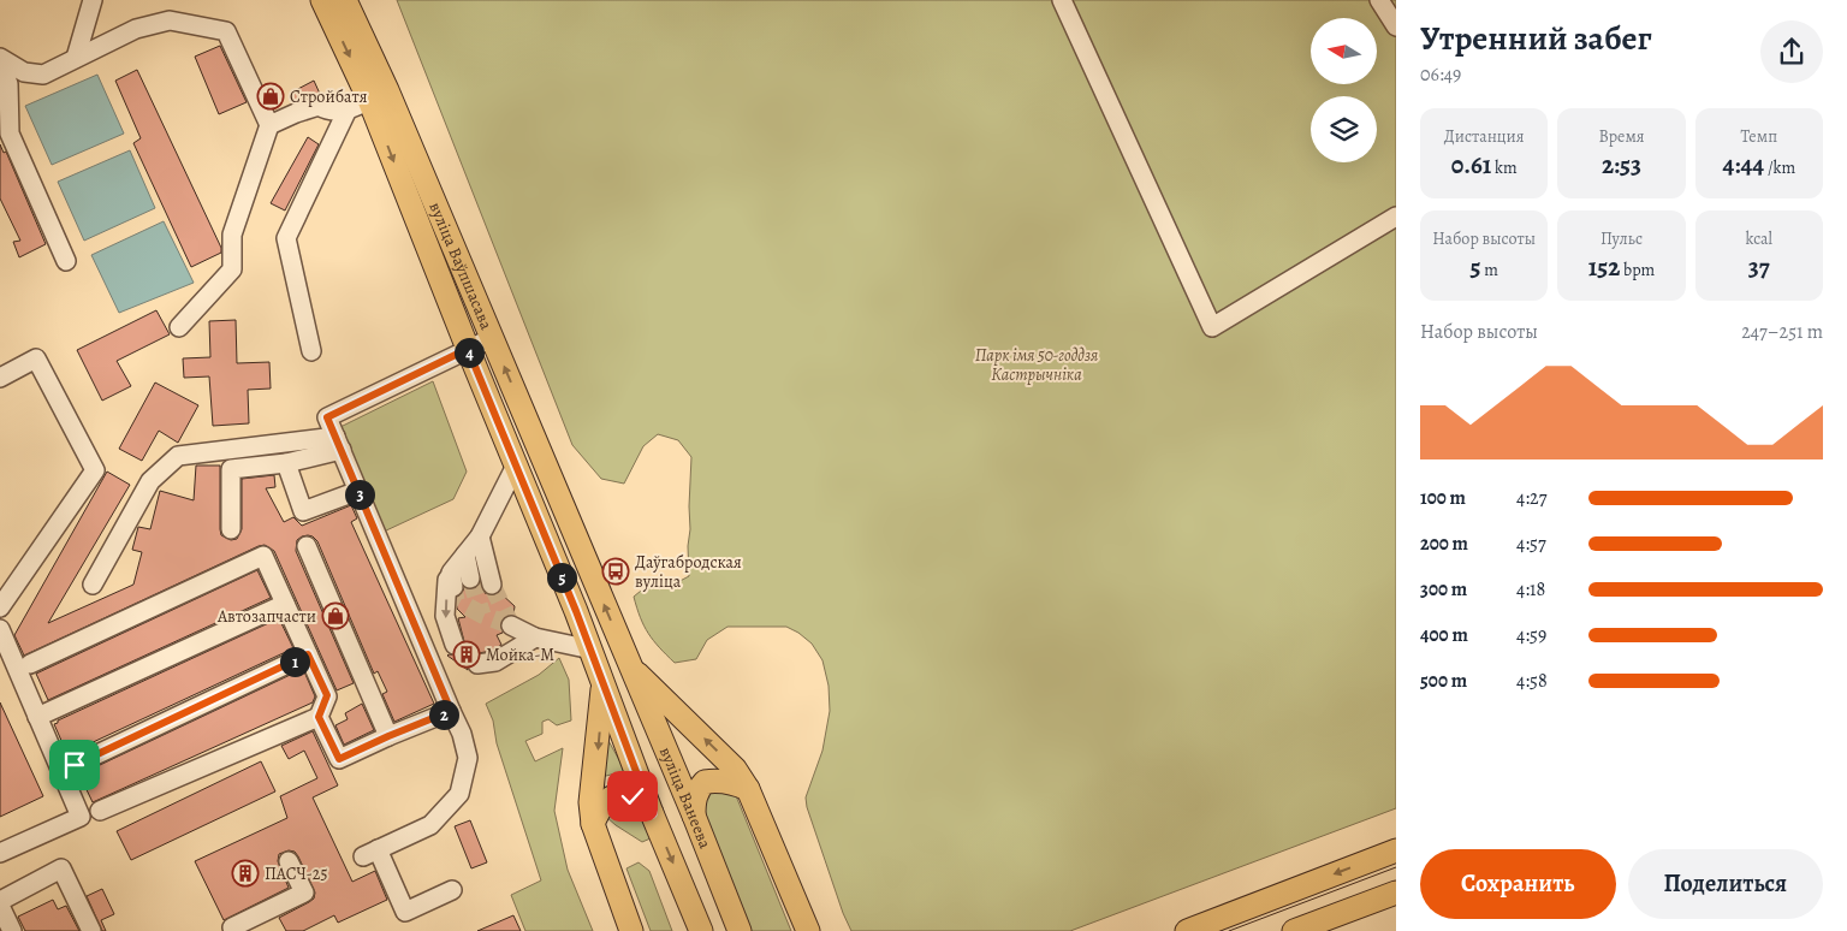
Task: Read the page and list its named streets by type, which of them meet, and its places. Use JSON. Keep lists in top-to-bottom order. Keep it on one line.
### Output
{"streets":{"main road":["вуліца Ваўпшасава","вуліца Ванеева"]},"crossings":[["вуліца Ваўпшасава","вуліца Ванеева"]],"parks":["Парк імя 50-годдзя Кастрычніка"],"places":{"shop":["Стройбатя","Автозапчасти"],"bus stop":["Даўгабродская вуліца"],"building":["Мойка-М","ПАСЧ-25"]},"north":"left","page":{"heading":["Утренний забег","06:49"],"stats":[["Дистанция","0.61 km"],["Время","2:53"],["Темп","4:44 /km"],["Набор высоты","5 m"],["Пульс","152 bpm"],["kcal","37"]],"chart":["Набор высоты","247–251 m"],"pins":["4","3","5","1","2"],"list":[{"name":"100 m","note":"4:27"},{"name":"200 m","note":"4:57"},{"name":"300 m","note":"4:18"},{"name":"400 m","note":"4:59"},{"name":"500 m","note":"4:58"}],"buttons":["Сохранить","Поделиться"]}}
